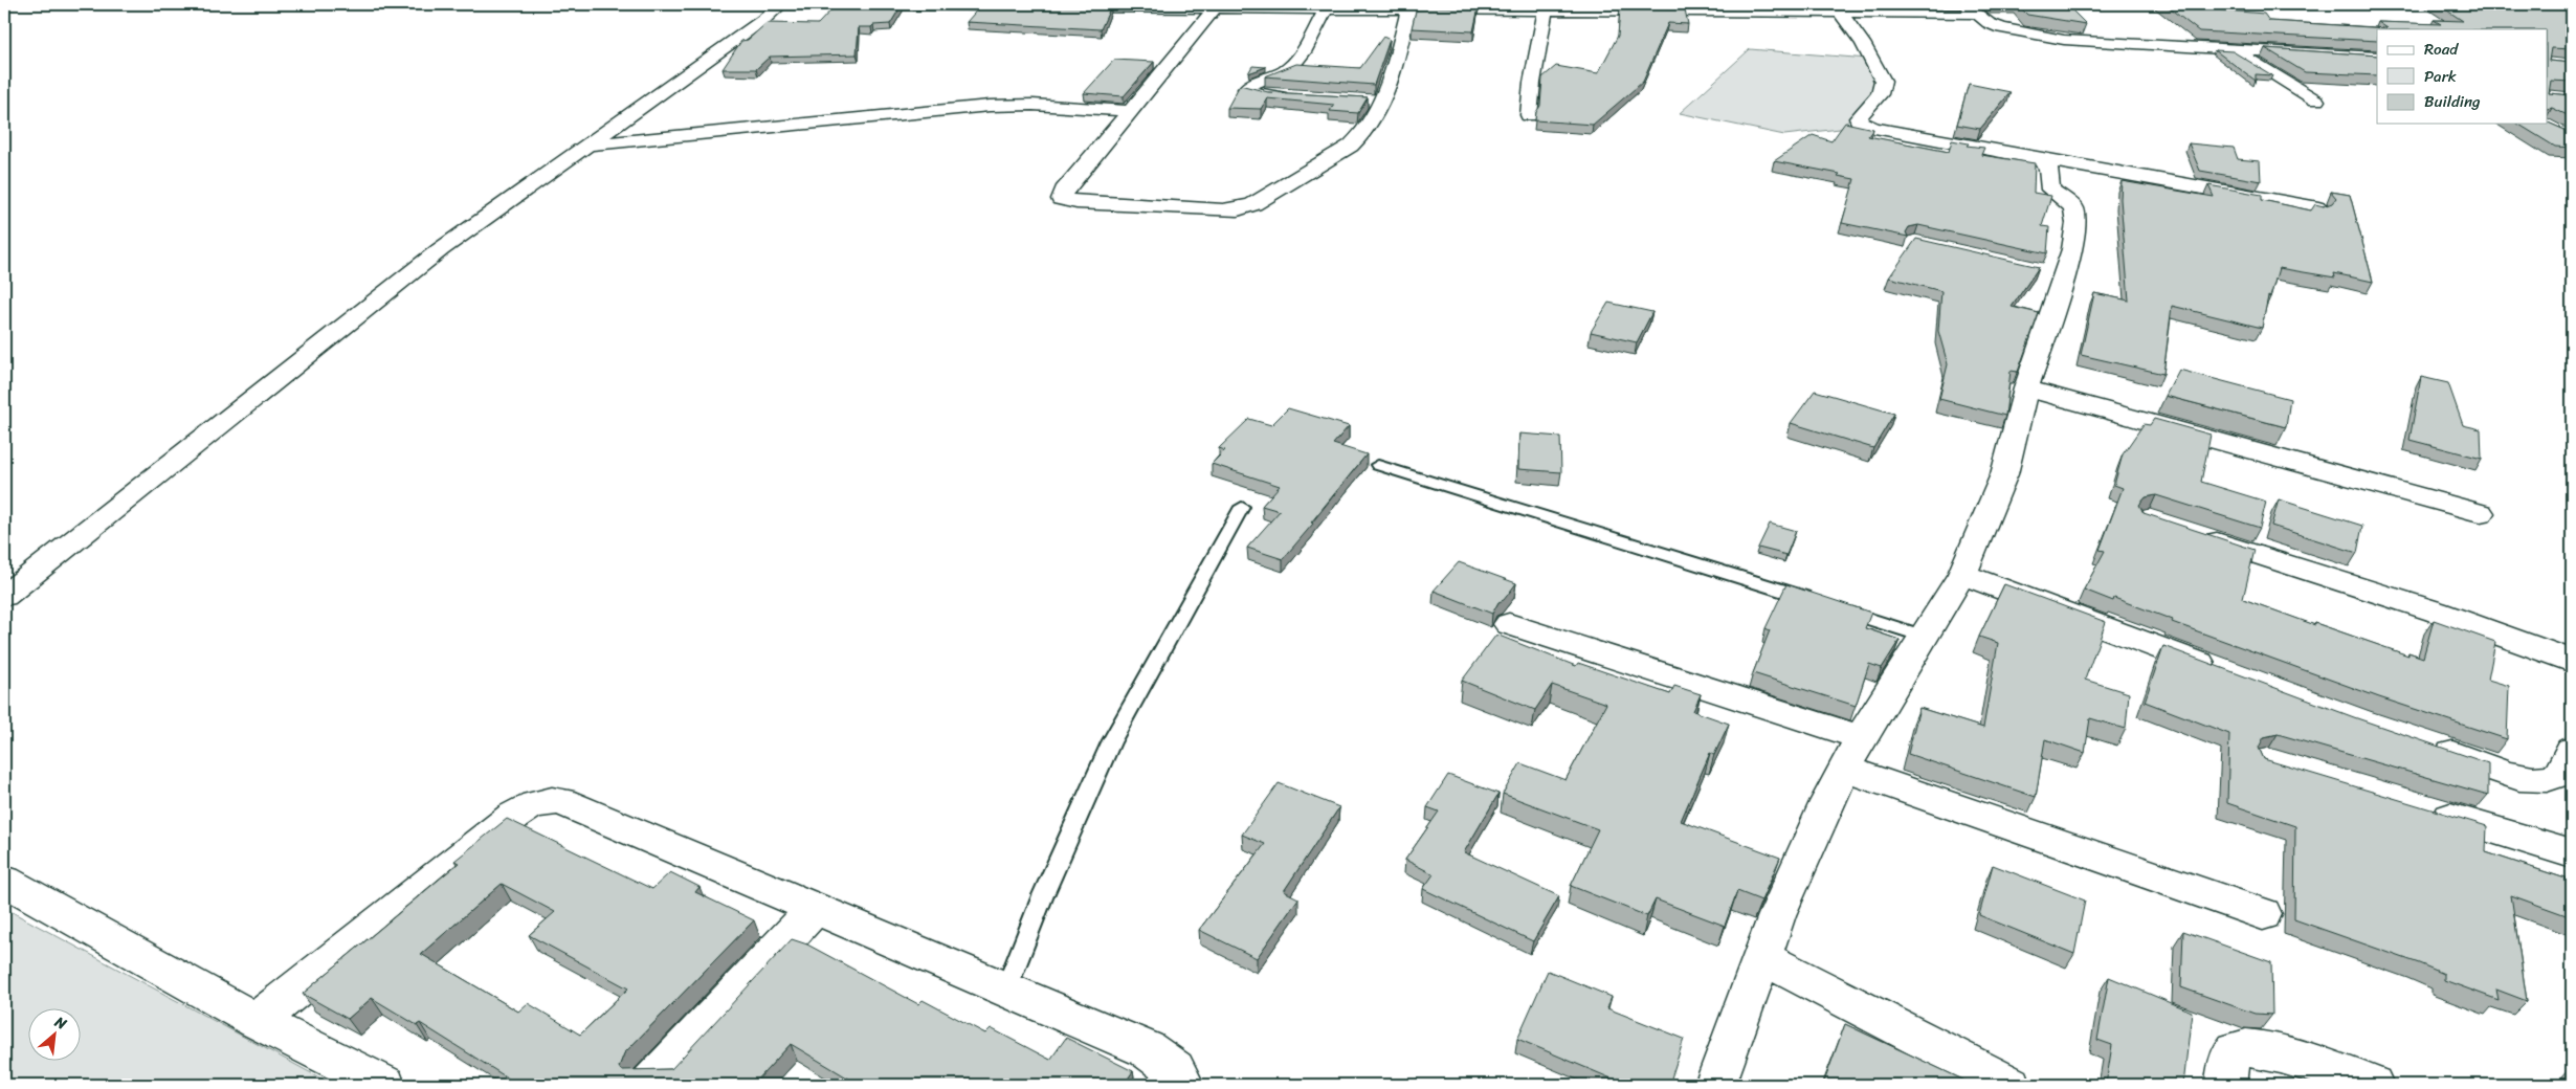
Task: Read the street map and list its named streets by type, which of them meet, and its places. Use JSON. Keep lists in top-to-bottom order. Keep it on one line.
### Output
{"legend":["Road","Park","Building"],"north":"top right"}
